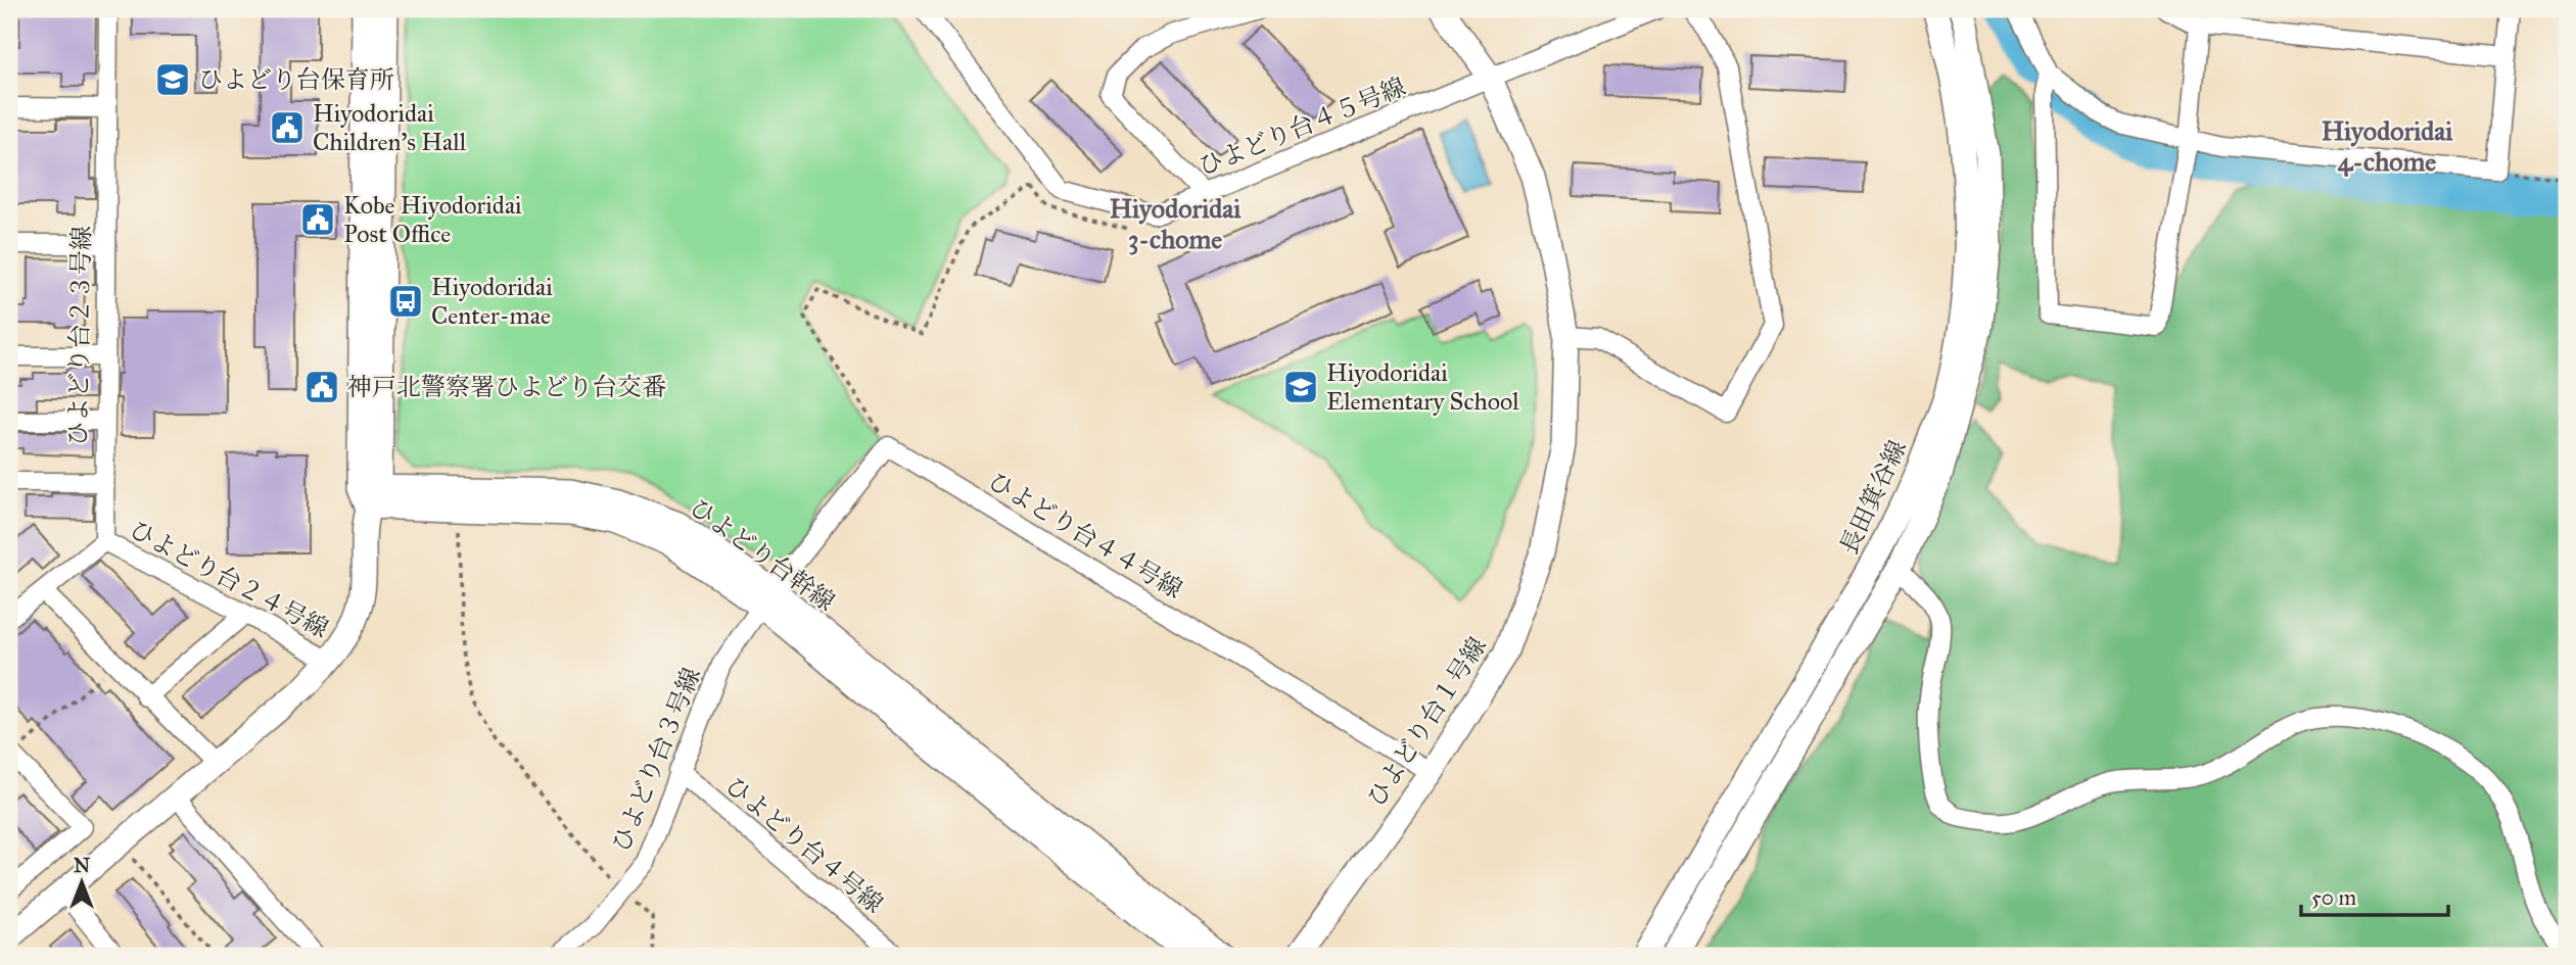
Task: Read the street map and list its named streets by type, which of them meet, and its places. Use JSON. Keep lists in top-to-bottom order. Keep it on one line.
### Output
{"streets":{"street":["ひよどり台４５号線","ひよどり台２３号線","長田箕谷線","ひよどり台４４号線","ひよどり台幹線","ひよどり台２４号線","ひよどり台１号線","ひよどり台３号線","ひよどり台４号線"]},"crossings":[["ひよどり台４５号線","ひよどり台１号線"],["ひよどり台２３号線","ひよどり台２４号線"],["ひよどり台４４号線","ひよどり台１号線"],["ひよどり台幹線","ひよどり台３号線"],["ひよどり台３号線","ひよどり台４号線"]],"districts":["Hiyodoridai 4-chome","Hiyodoridai 3-chome"],"places":{"school or university":["ひよどり台保育所","Hiyodoridai Elementary School"],"public building":["Hiyodoridai Children's Hall","Kobe Hiyodoridai Post Office","神戸北警察署ひよどり台交番"],"bus stop":["Hiyodoridai Center-mae"]},"scale_bar":"50 m","north":"top"}
